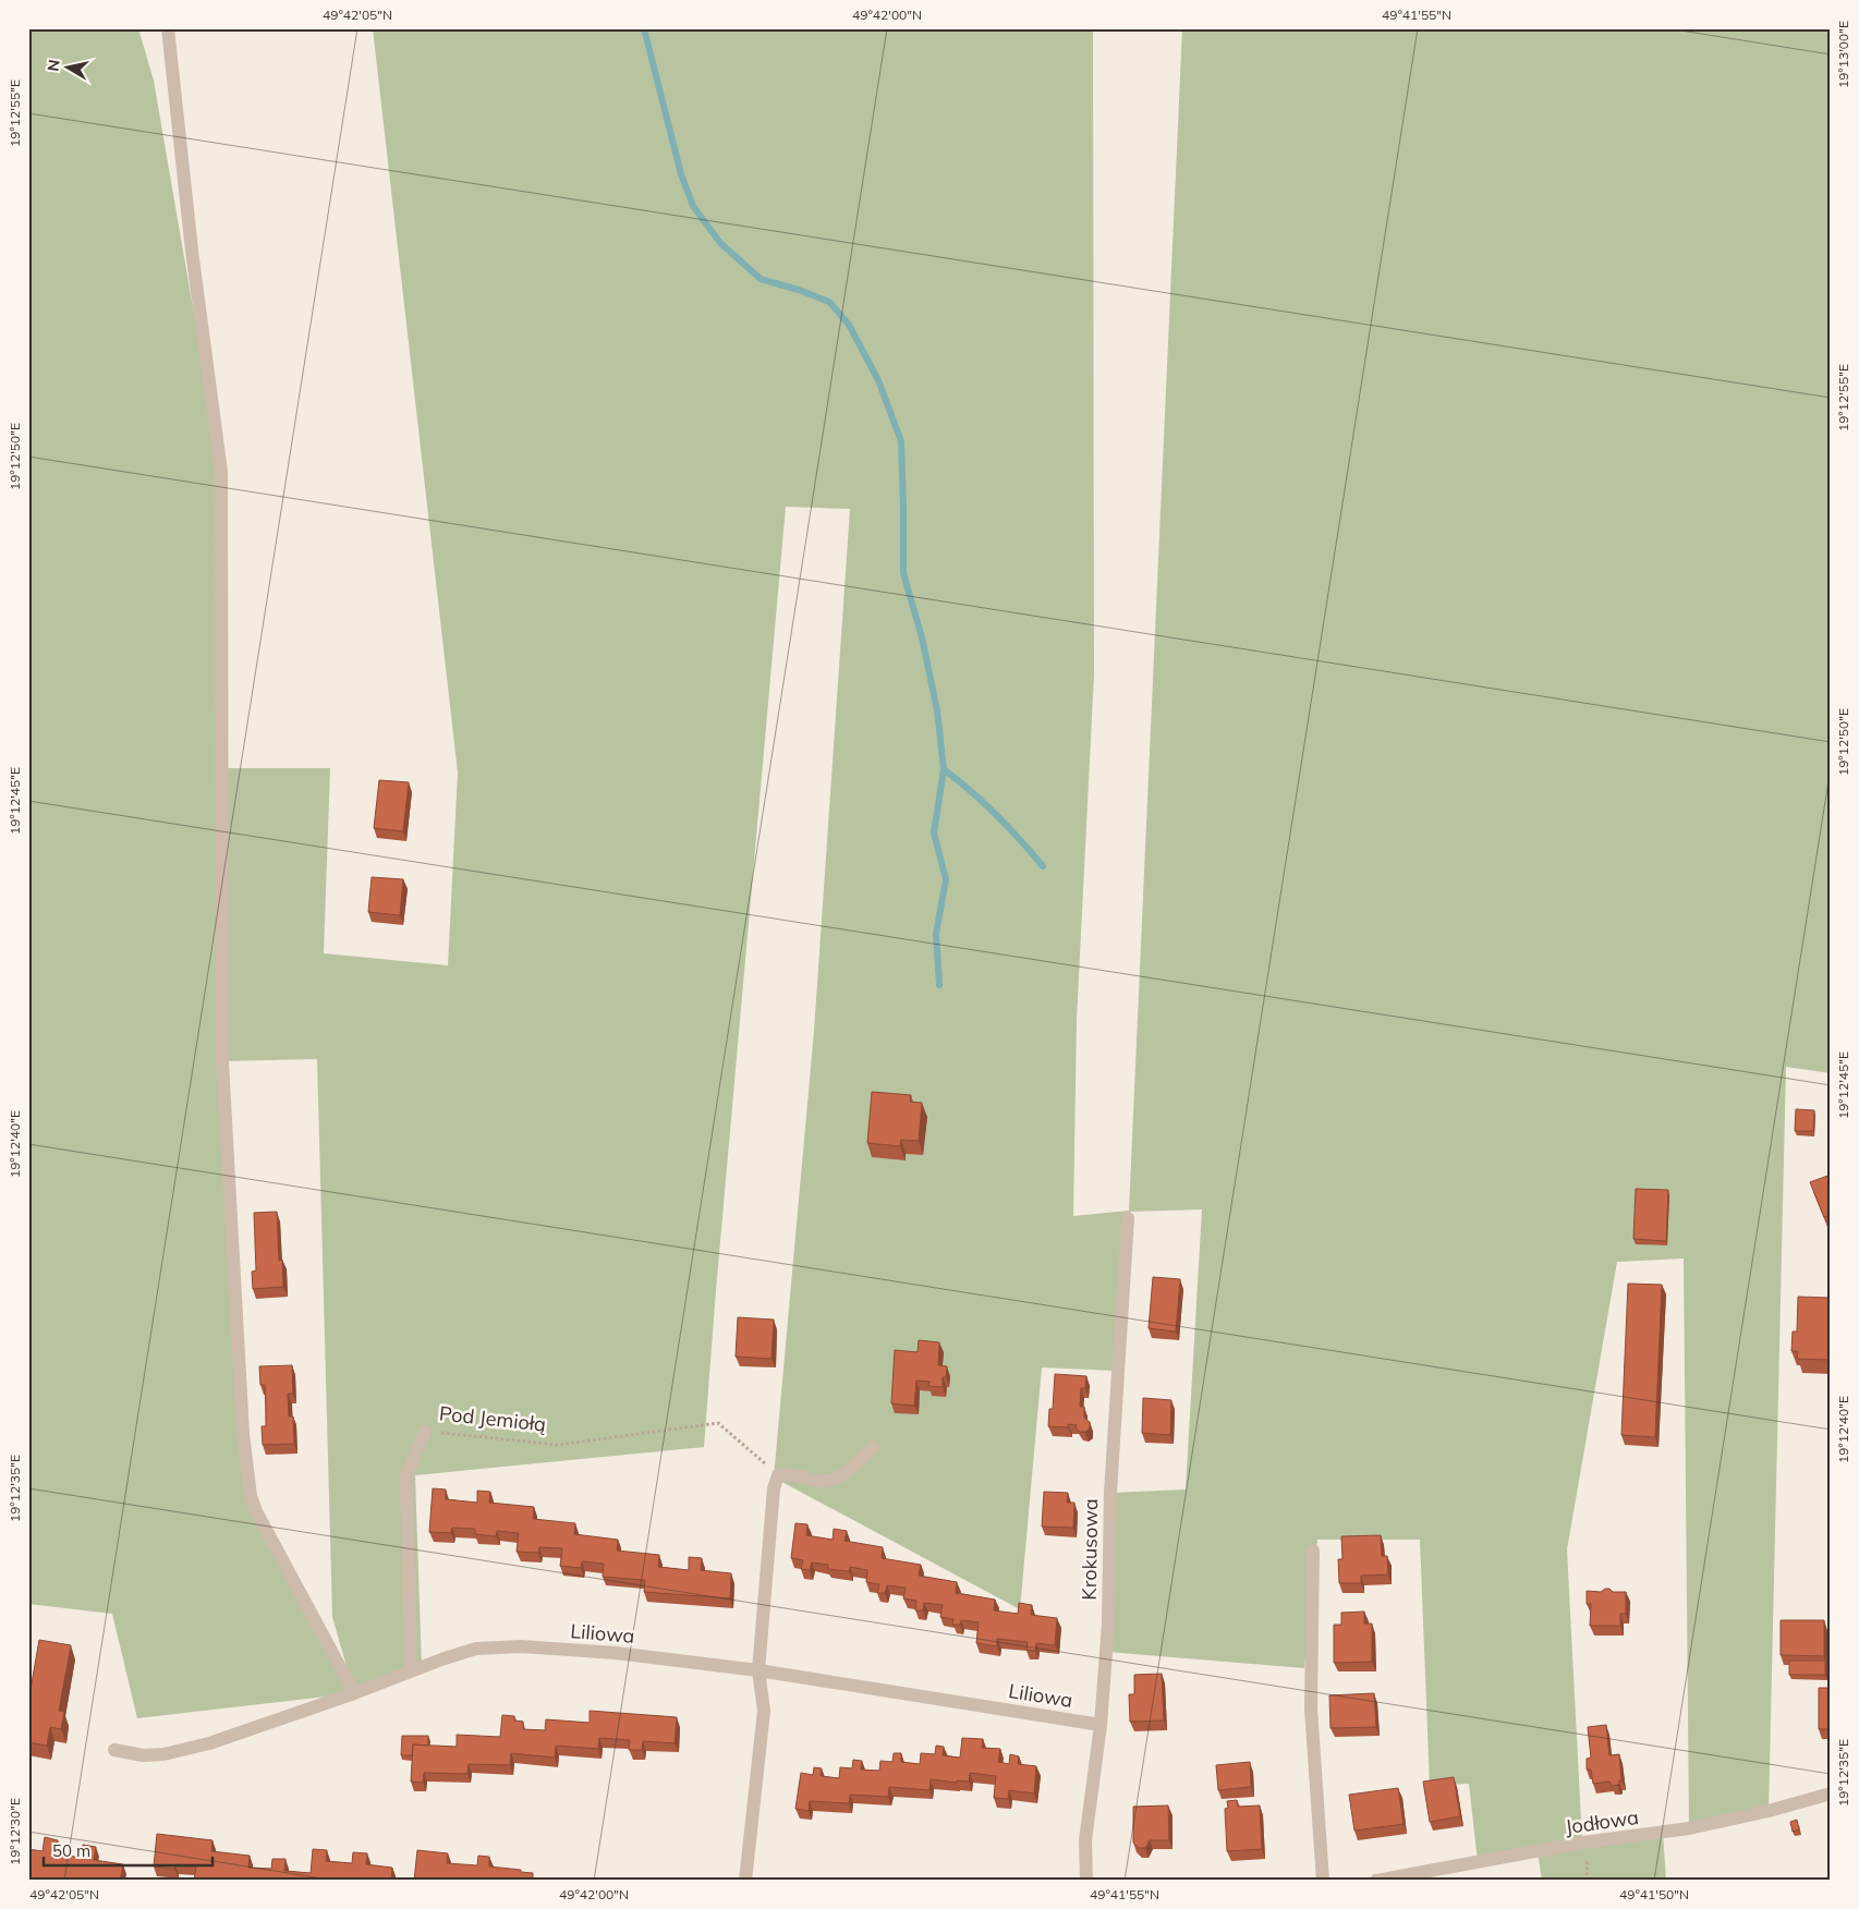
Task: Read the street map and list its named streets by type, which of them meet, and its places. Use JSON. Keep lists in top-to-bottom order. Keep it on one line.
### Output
{"streets":{"street":["Pod Jemiołą","Krokusowa","Liliowa","Jodłowa"]},"crossings":[["Pod Jemiołą","Liliowa"],["Krokusowa","Liliowa"]],"scale_bar":"50 m","north":"left","coordinates":["49°42'05\"N","49°42'00\"N","49°41'55\"N","19°13'00\"E","19°12'55\"E","19°12'50\"E","19°12'45\"E","19°12'40\"E","19°12'35\"E","19°12'30\"E","49°41'50\"N"]}
